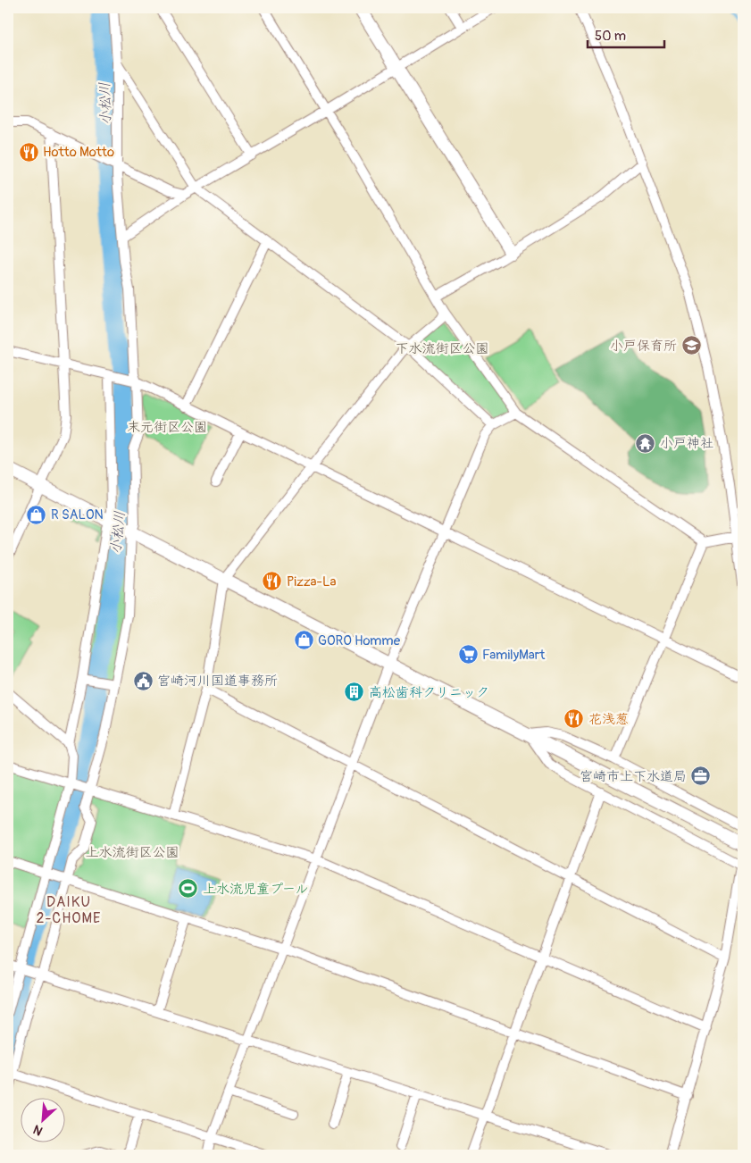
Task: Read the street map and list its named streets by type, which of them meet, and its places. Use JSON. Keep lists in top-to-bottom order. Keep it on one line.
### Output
{"districts":["DAIKU 2-CHOME"],"water":["小松川"],"parks":["下水流街区公園","末元街区公園","上水流街区公園"],"places":{"restaurant":["Hotto Motto","Pizza-La","花浅葱"],"school or university":["小戸保育所"],"temple":["小戸神社"],"shop":["R SALON","GORO Homme"],"supermarket":["FamilyMart"],"public building":["宮崎河川国道事務所"],"building":["高松歯科クリニック"],"office":["宮崎市上下水道局"],"sports":["上水流児童プール"]},"scale_bar":"50 m","north":"bottom left"}
